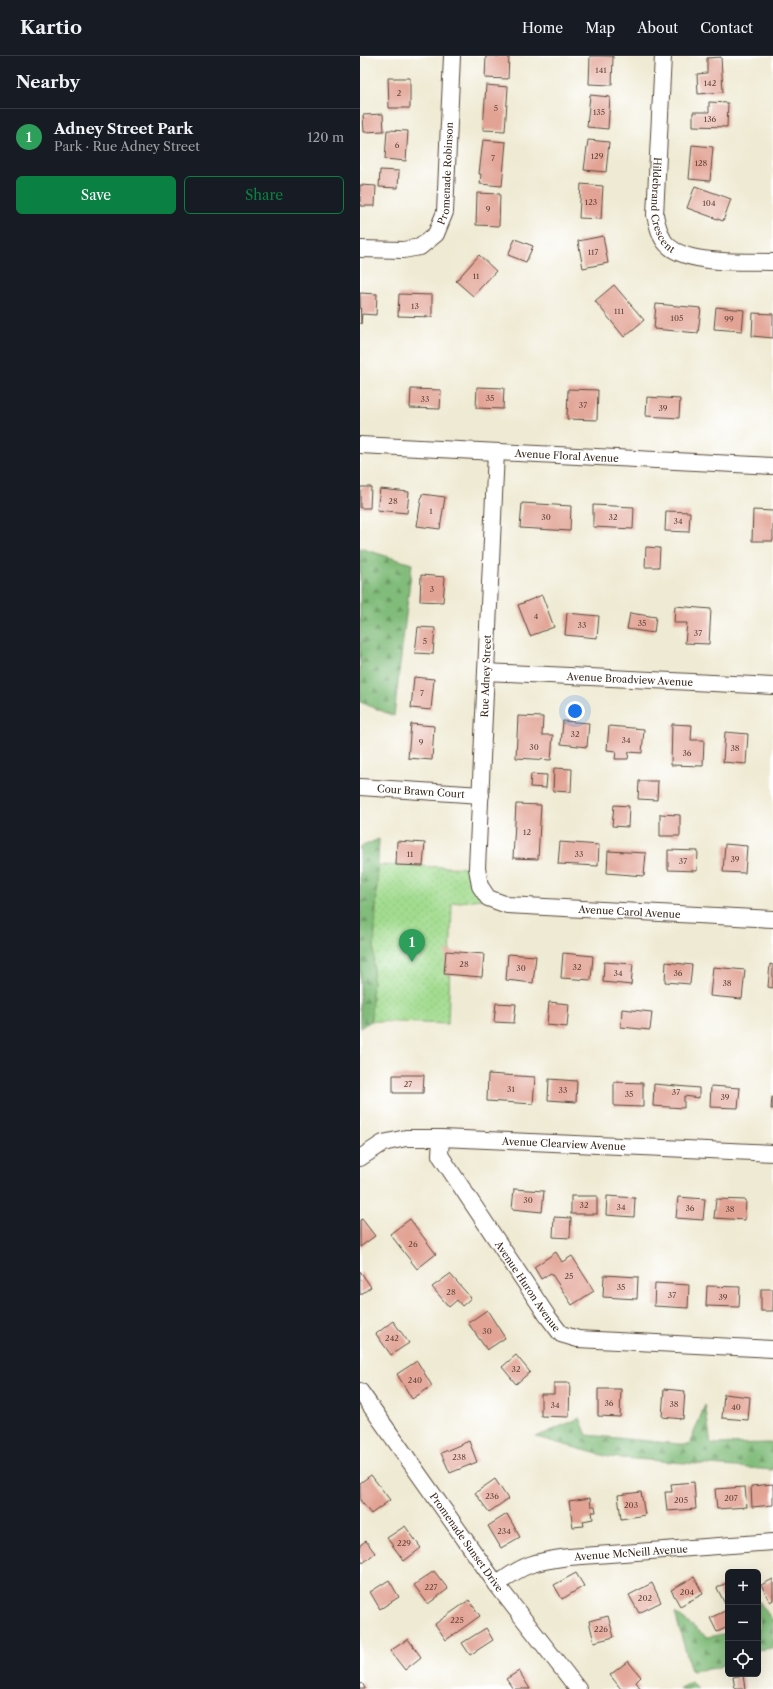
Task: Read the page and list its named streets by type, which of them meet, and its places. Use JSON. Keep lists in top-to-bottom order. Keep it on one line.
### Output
{"streets":{"street":["Promenade Robinson","Hildebrand Crescent","Avenue Floral Avenue","Rue Adney Street","Avenue Broadview Avenue","Cour Brawn Court","Avenue Carol Avenue","Avenue Clearview Avenue","Avenue Huron Avenue","Promenade Sunset Drive","Avenue McNeill Avenue"]},"crossings":[["Avenue Floral Avenue","Rue Adney Street"],["Rue Adney Street","Avenue Broadview Avenue"],["Rue Adney Street","Cour Brawn Court"],["Rue Adney Street","Avenue Carol Avenue"],["Avenue Clearview Avenue","Avenue Huron Avenue"],["Promenade Sunset Drive","Avenue McNeill Avenue"]],"house_numbers":["141","142","2","5","135","136","6","129","7","128","123","104","9","117","11","13","111","105","99","35","33","37","39","28","1","30","32","34","3","4","35","33","37","5","7","32","34","9","30","38","36","12","11","33","39","37","28","32","30","34","36","38","27","31","33","37","35","39","30","32","34","36","38","26","25","35","28","37","39","30","242","32","240","36","38","34","40","238","236","207","205","203","234","229","227","204","202","225","226"],"page":{"header":"Kartio","nav":["Home","Map","About","Contact"],"heading":"Nearby","list":[{"mark":"1","name":"Adney Street Park","note":"Park · Rue Adney Street","value":"120 m"}],"buttons":["Save","Share"],"pins":"1","map_buttons":["+","−"]}}
